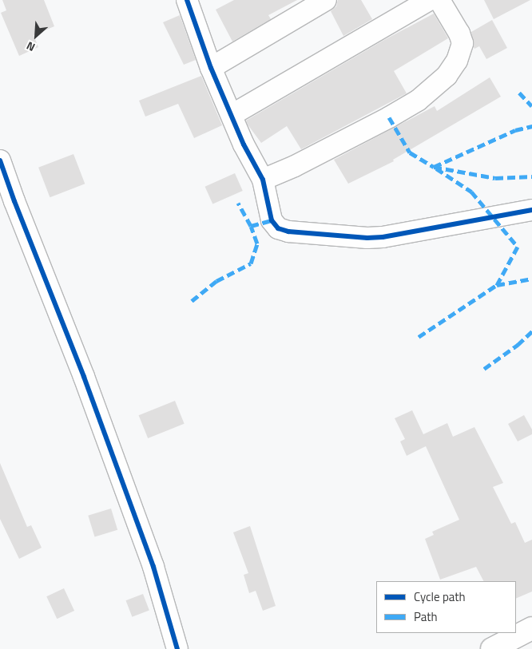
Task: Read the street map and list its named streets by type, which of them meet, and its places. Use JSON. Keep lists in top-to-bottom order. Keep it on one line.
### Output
{"legend":["Cycle path","Path"],"north":"bottom left"}
